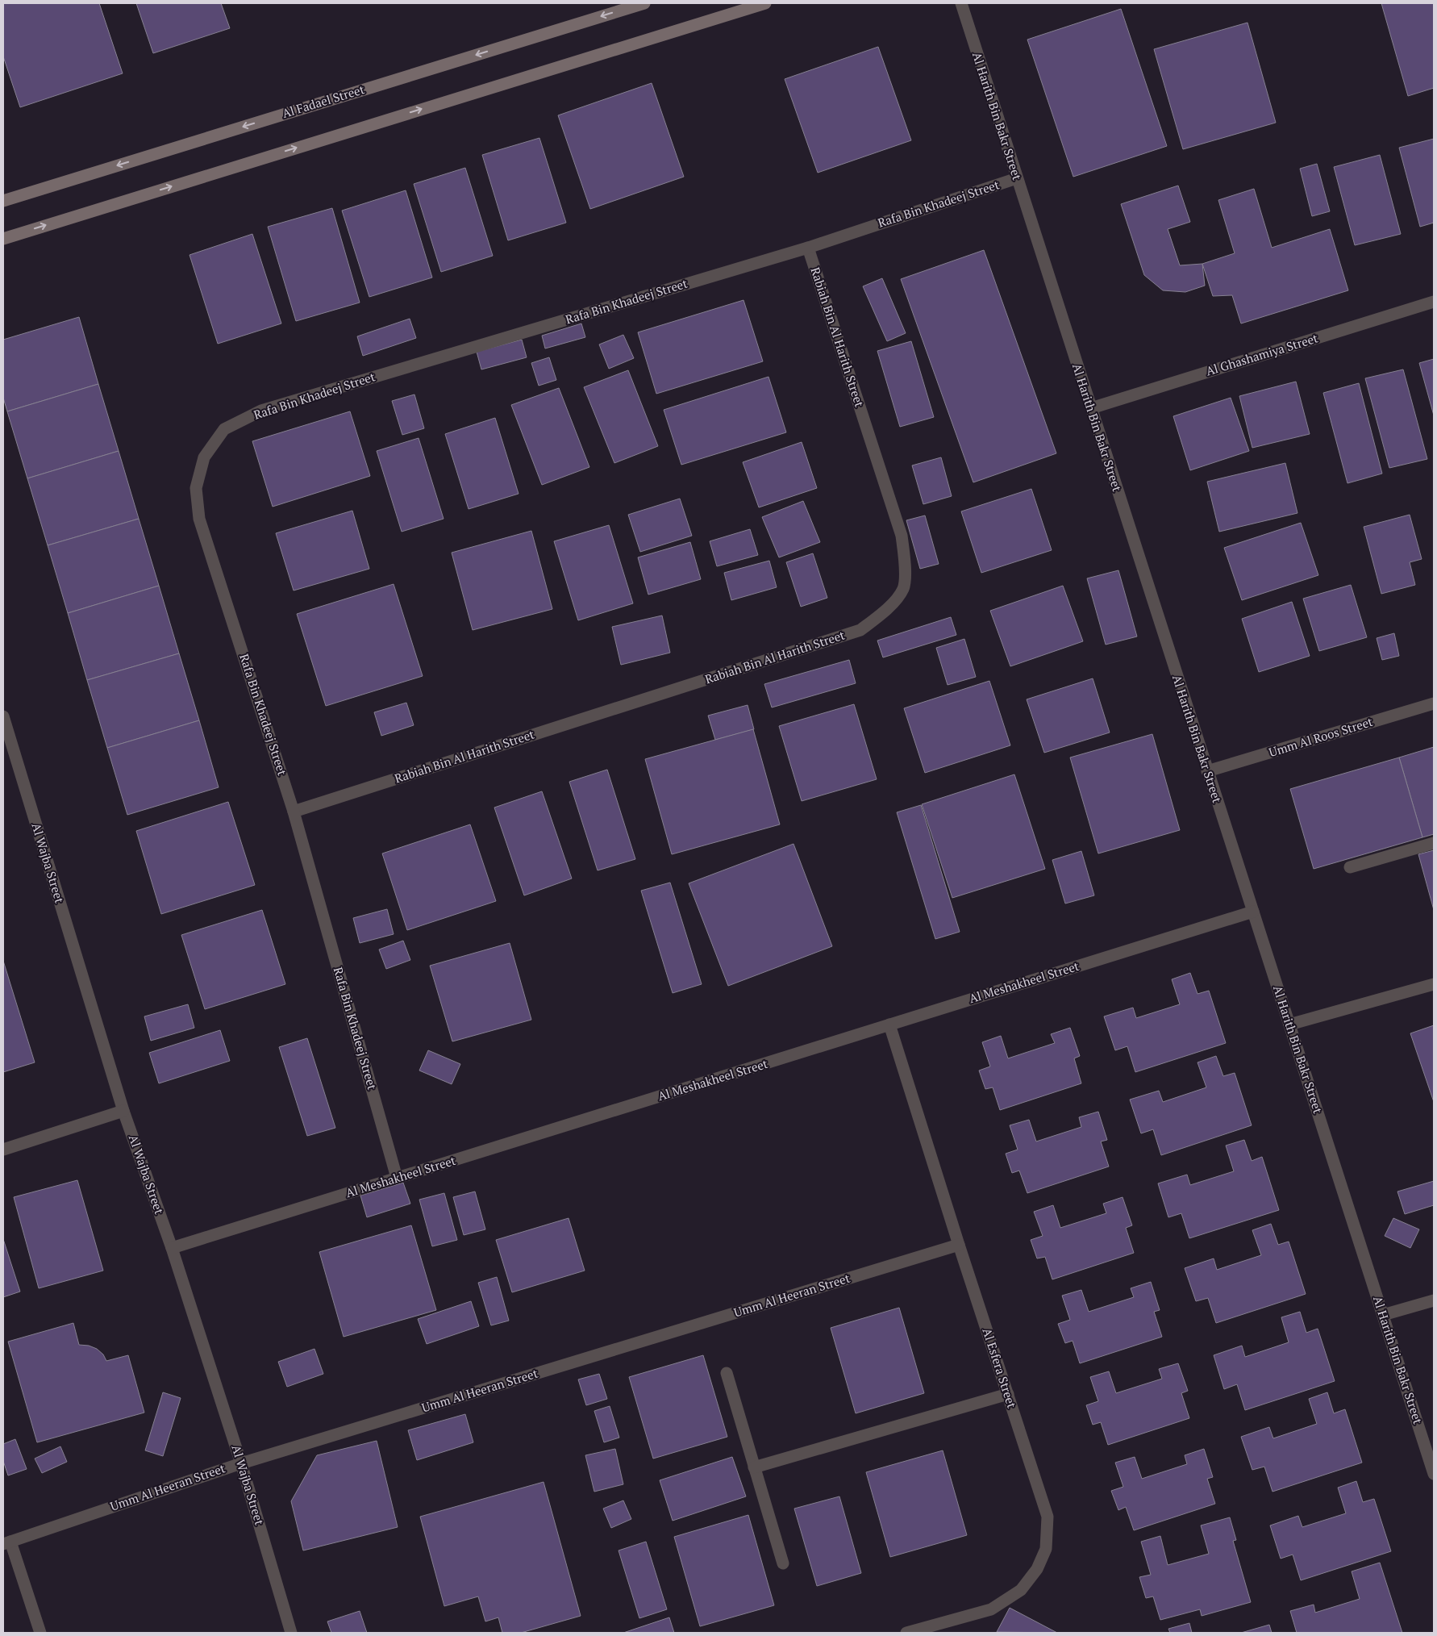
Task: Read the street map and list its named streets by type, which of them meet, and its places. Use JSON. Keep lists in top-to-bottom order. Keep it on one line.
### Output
{"streets":{"street":["Al Fadael Street","Al Harith Bin Bakr Street","Rafa Bin Khadeej Street","Rabiah Bin Al Harith Street","Al Ghashamiya Street","Umm Al Roos Street","Al Wajba Street","Al Meshakheel Street","Umm Al Heeran Street","Al Esfera Street"]},"crossings":[["Al Harith Bin Bakr Street","Rafa Bin Khadeej Street"],["Al Harith Bin Bakr Street","Al Ghashamiya Street"],["Al Harith Bin Bakr Street","Umm Al Roos Street"],["Al Harith Bin Bakr Street","Al Meshakheel Street"],["Rafa Bin Khadeej Street","Rabiah Bin Al Harith Street"],["Rafa Bin Khadeej Street","Al Meshakheel Street"],["Al Wajba Street","Al Meshakheel Street"],["Al Wajba Street","Umm Al Heeran Street"],["Al Meshakheel Street","Al Esfera Street"],["Umm Al Heeran Street","Al Esfera Street"]]}
